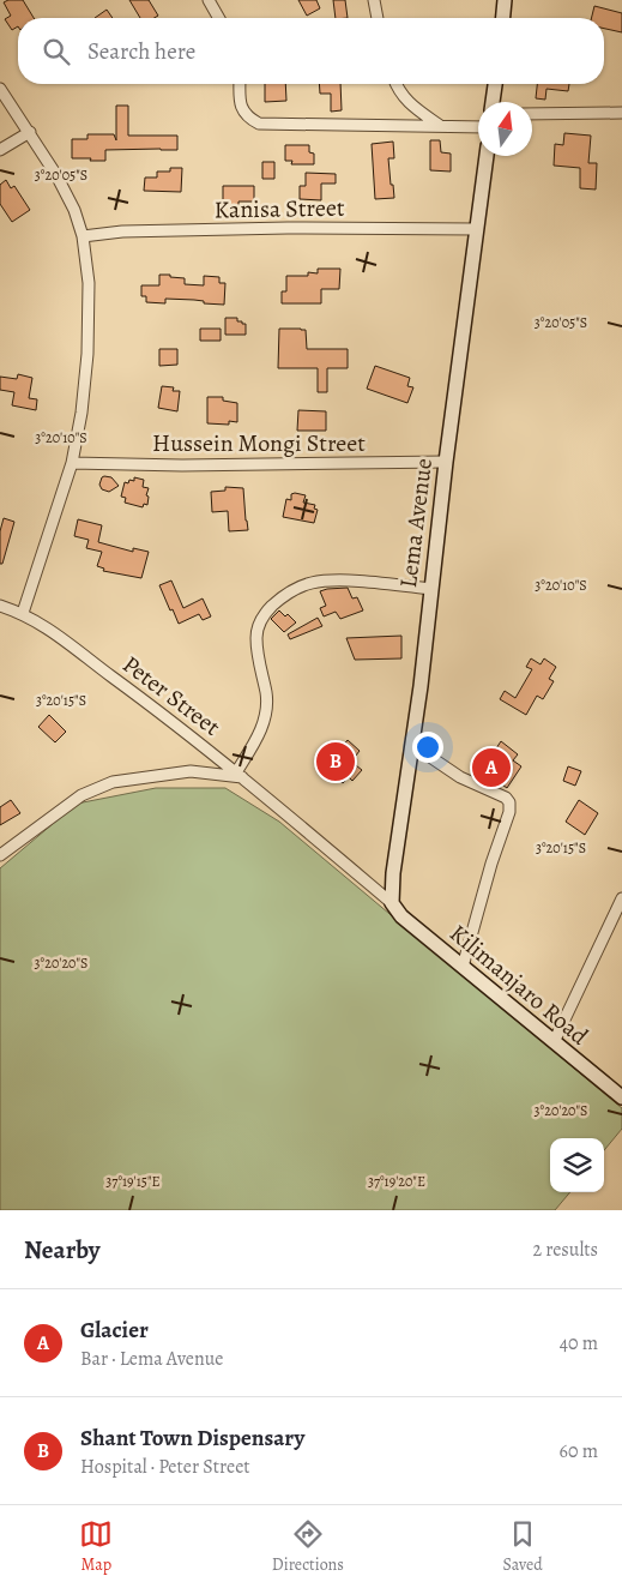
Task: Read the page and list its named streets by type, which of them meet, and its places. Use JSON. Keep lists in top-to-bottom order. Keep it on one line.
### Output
{"streets":{"main road":["Lema Avenue","Kilimanjaro Road"],"street":["Kanisa Street","Hussein Mongi Street","Peter Street"]},"crossings":[["Kanisa Street","Lema Avenue"],["Hussein Mongi Street","Lema Avenue"],["Lema Avenue","Peter Street"],["Lema Avenue","Kilimanjaro Road"],["Peter Street","Kilimanjaro Road"]],"north":"top","page":{"search":"Search here","pins":["B","A"],"heading":["Nearby","2 results"],"list":[{"mark":"A","name":"Glacier","note":"Bar · Lema Avenue","value":"40 m"},{"mark":"B","name":"Shant Town Dispensary","note":"Hospital · Peter Street","value":"60 m"}],"nav":["Map","Directions","Saved"]},"coordinates":["3°20'05\"S","3°20'10\"S","3°20'15\"S","3°20'20\"S","37°19'15\"E","37°19'20\"E"]}
